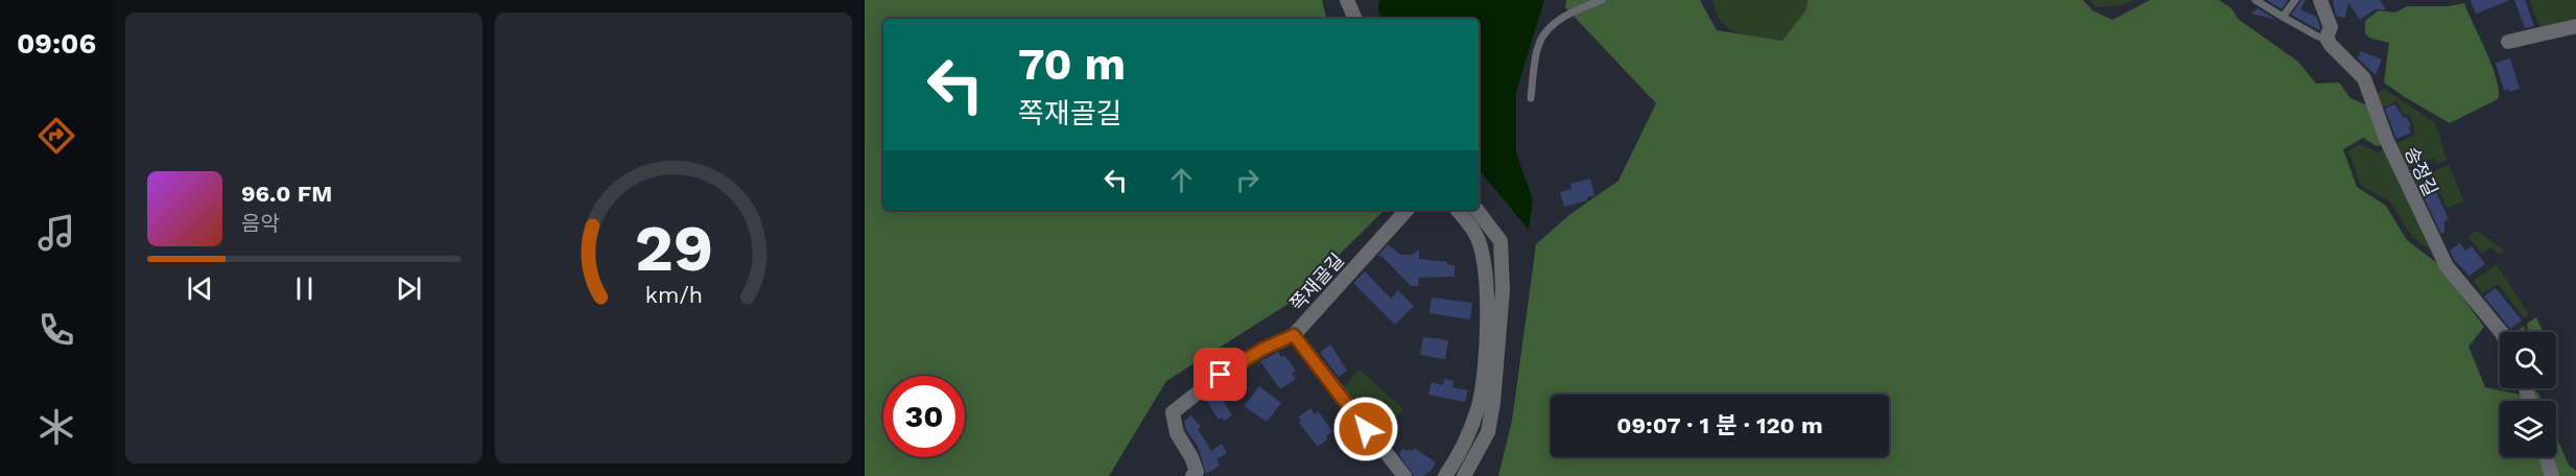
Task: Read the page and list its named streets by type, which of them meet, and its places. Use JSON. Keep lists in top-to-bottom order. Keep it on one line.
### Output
{"streets":{"street":["송정길","쪽재골길"]},"page":{"tabs":"09:06","turn":["70 m","쪽재골길"],"song":["96.0 FM","음악"],"limit":"30","trip":"09:07 · 1 분 · 120 m","gauge":["29","km/h"]}}
